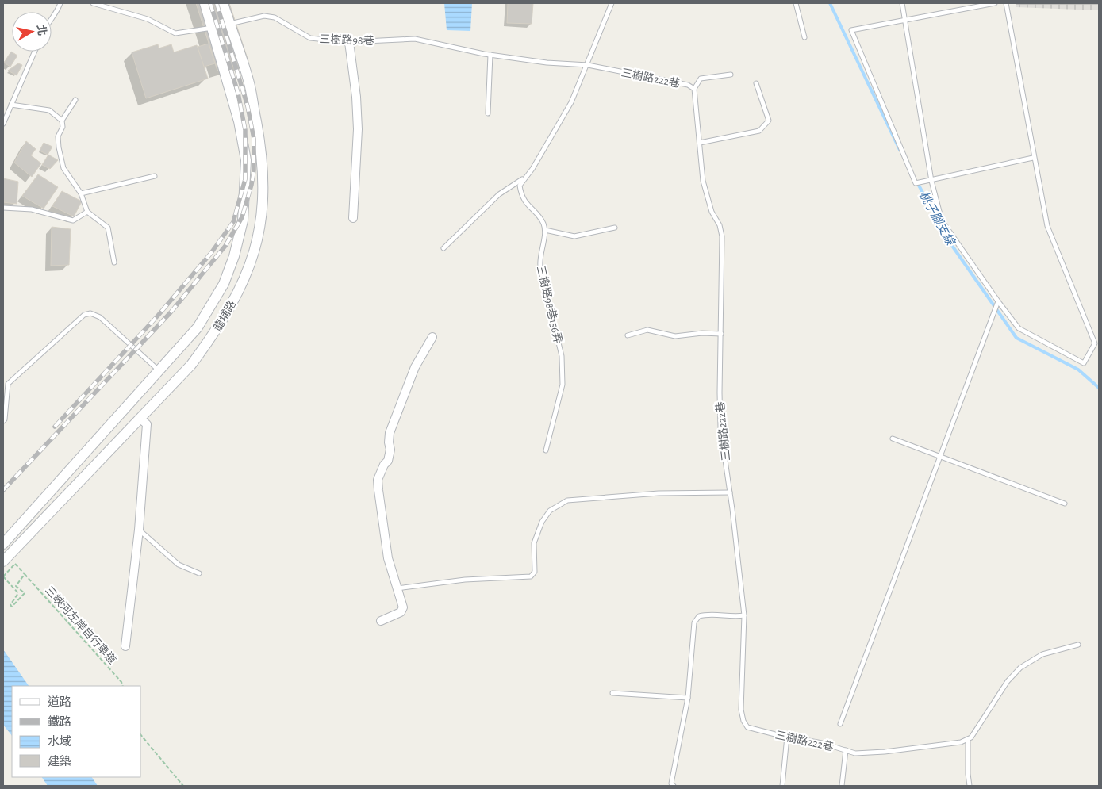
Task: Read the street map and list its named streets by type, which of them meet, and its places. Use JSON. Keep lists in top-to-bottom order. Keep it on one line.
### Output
{"streets":{"street":["龍埔路"],"lane":["三樹路98巷","三樹路222巷","三樹路98巷156弄"],"path":["三峽河左岸自行車道"]},"crossings":[["三樹路98巷","三樹路222巷"],["三樹路98巷","龍埔路"]],"water":["桃子腳支線"],"legend":["道路","鐵路","水域","建築"],"north":"right"}
